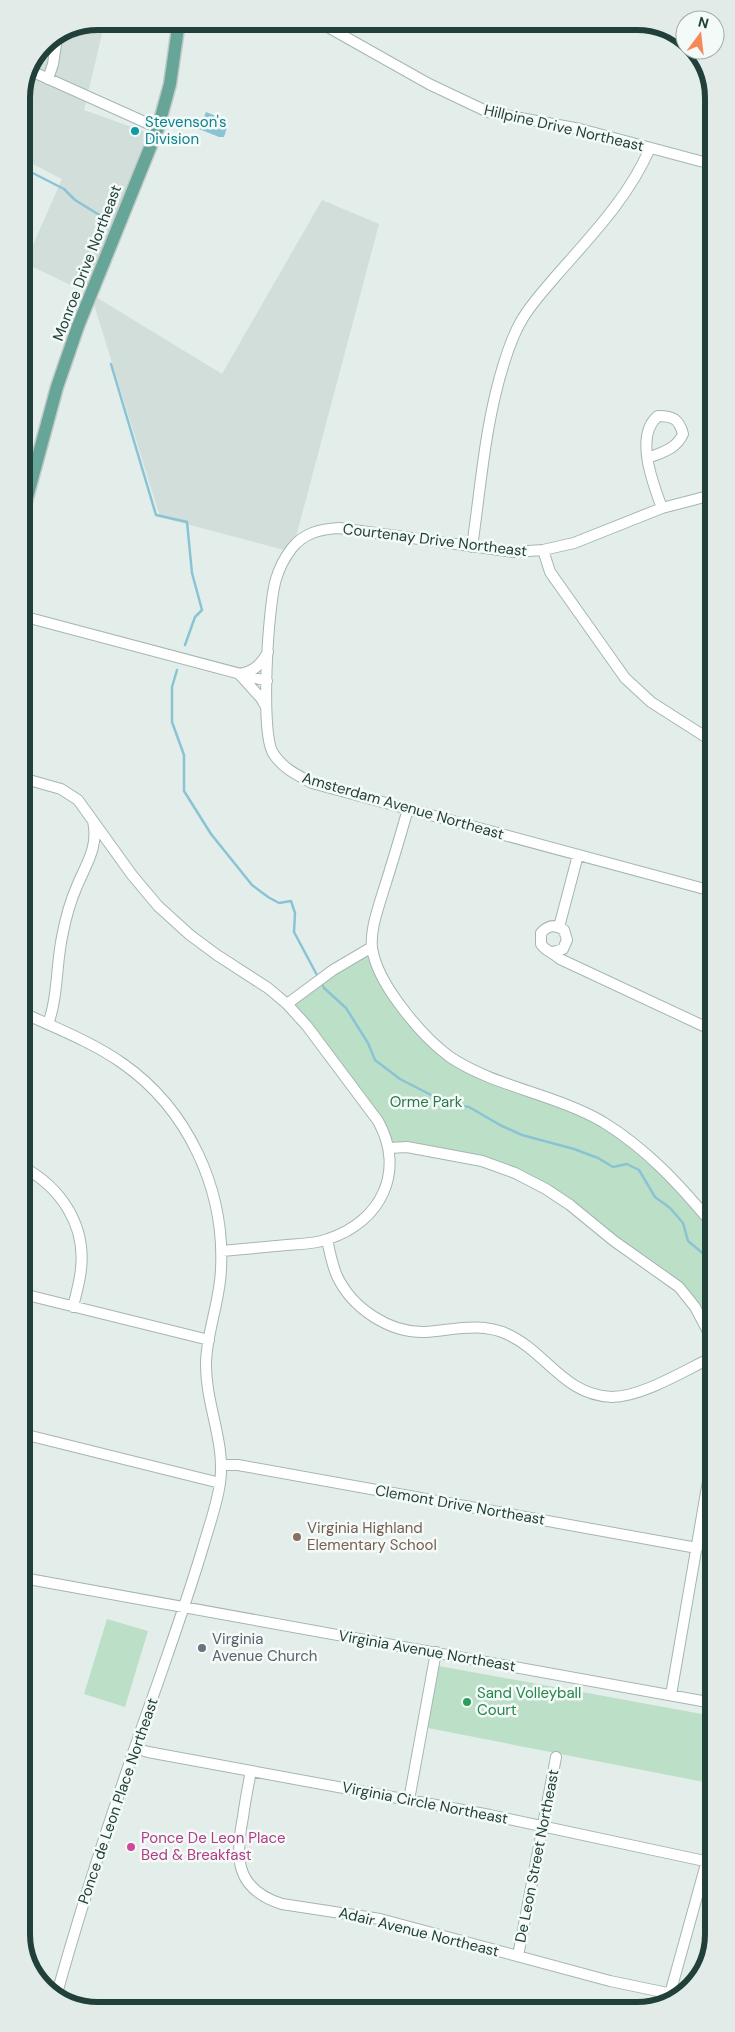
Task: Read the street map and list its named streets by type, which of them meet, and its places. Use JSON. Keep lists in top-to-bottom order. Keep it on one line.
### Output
{"streets":{"main road":["Monroe Drive Northeast"],"street":["Hillpine Drive Northeast","Courtenay Drive Northeast","Amsterdam Avenue Northeast","Clemont Drive Northeast","Virginia Avenue Northeast","Ponce de Leon Place Northeast","Virginia Circle Northeast","De Leon Street Northeast","Adair Avenue Northeast"]},"crossings":[["Courtenay Drive Northeast","Amsterdam Avenue Northeast"],["Clemont Drive Northeast","Ponce de Leon Place Northeast"],["Virginia Avenue Northeast","Ponce de Leon Place Northeast"],["Ponce de Leon Place Northeast","Virginia Circle Northeast"],["Virginia Circle Northeast","De Leon Street Northeast"],["Virginia Circle Northeast","Adair Avenue Northeast"],["De Leon Street Northeast","Adair Avenue Northeast"]],"parks":["Orme Park"],"places":["Stevenson's Division","Virginia Highland Elementary School","Virginia Avenue Church","Sand Volleyball Court","Ponce De Leon Place Bed & Breakfast"],"north":"top"}
